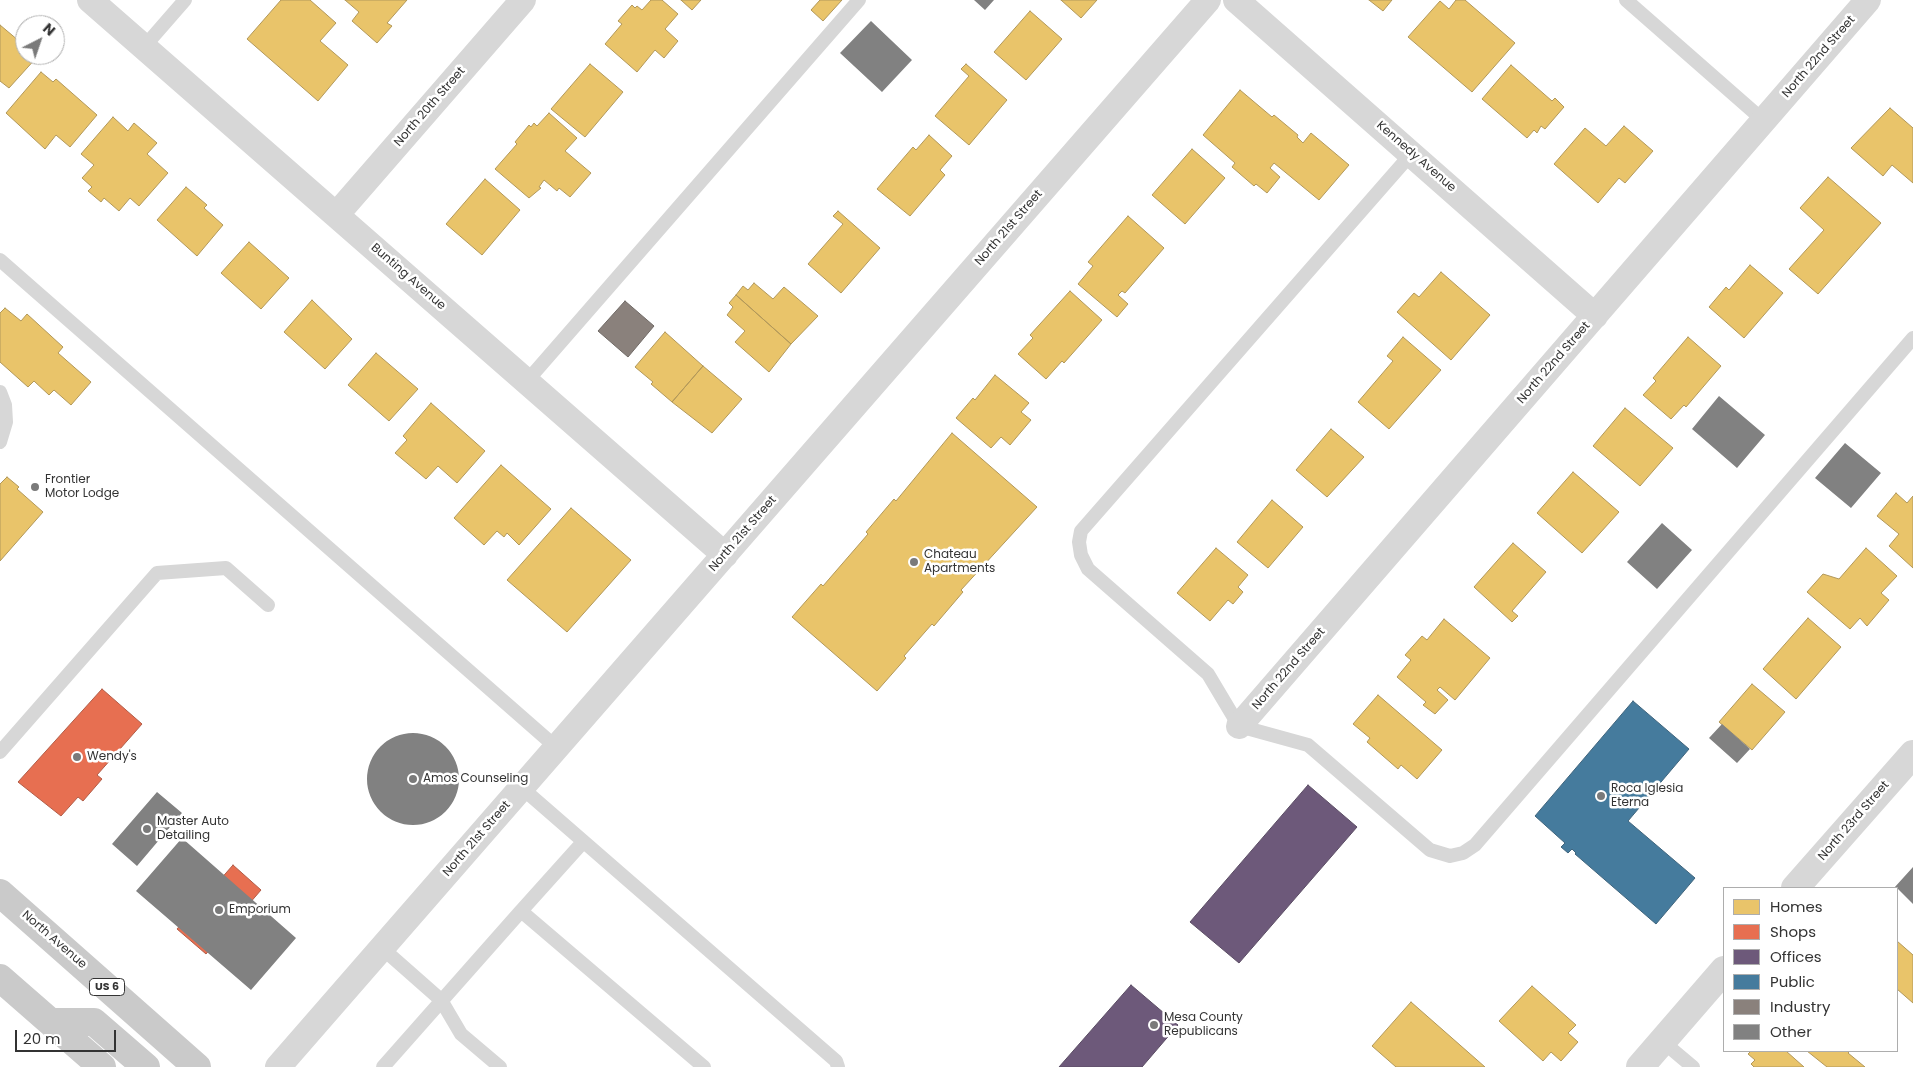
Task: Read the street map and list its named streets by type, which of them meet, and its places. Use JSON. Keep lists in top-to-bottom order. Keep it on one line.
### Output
{"streets":{"main road":["North Avenue","US 6"],"street":["North 22nd Street","North 20th Street","Kennedy Avenue","North 21st Street","Bunting Avenue","North 23rd Street"]},"crossings":[["North 22nd Street","Kennedy Avenue"],["North 20th Street","Bunting Avenue"],["North 21st Street","Bunting Avenue"]],"places":["Frontier Motor Lodge","Chateau Apartments","Wendy's","Amos Counseling","Roca Iglesia Eterna","Master Auto Detailing","Emporium","Mesa County Republicans"],"legend":["Homes","Shops","Offices","Public","Industry","Other"],"scale_bar":"20 m","north":"top right"}
